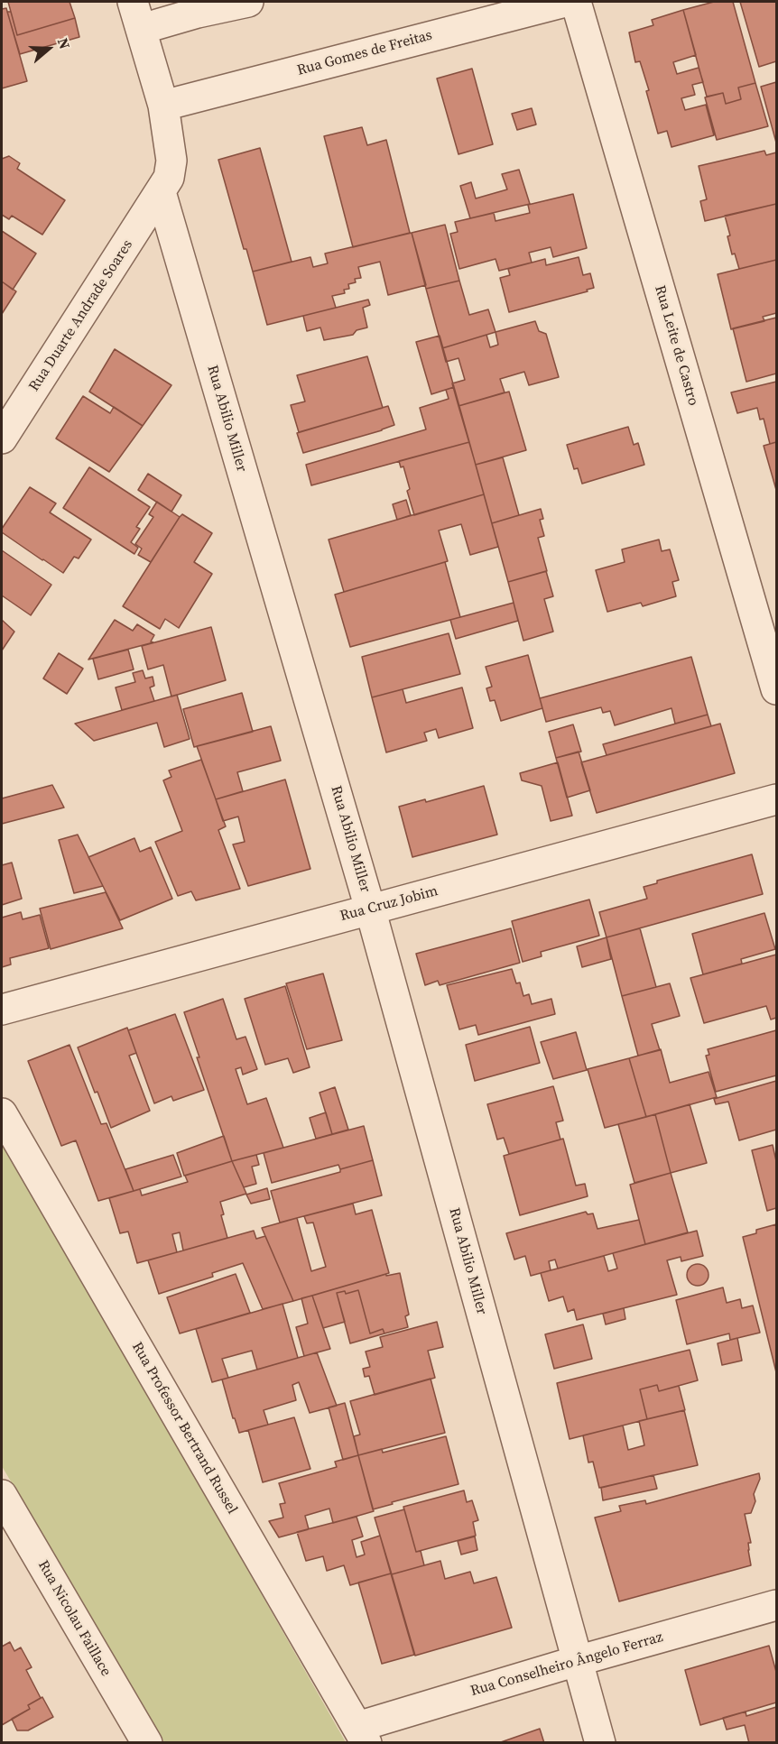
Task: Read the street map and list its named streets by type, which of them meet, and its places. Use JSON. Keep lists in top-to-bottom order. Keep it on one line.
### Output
{"streets":{"street":["Rua Gomes de Freitas","Rua Duarte Andrade Soares","Rua Leite de Castro","Rua Abilio Miller","Rua Cruz Jobim","Rua Professor Bertrand Russel","Rua Nicolau Faillace","Rua Conselheiro Ângelo Ferraz"]},"crossings":[["Rua Duarte Andrade Soares","Rua Abilio Miller"],["Rua Abilio Miller","Rua Cruz Jobim"],["Rua Abilio Miller","Rua Conselheiro Ângelo Ferraz"],["Rua Professor Bertrand Russel","Rua Conselheiro Ângelo Ferraz"]],"north":"right"}
